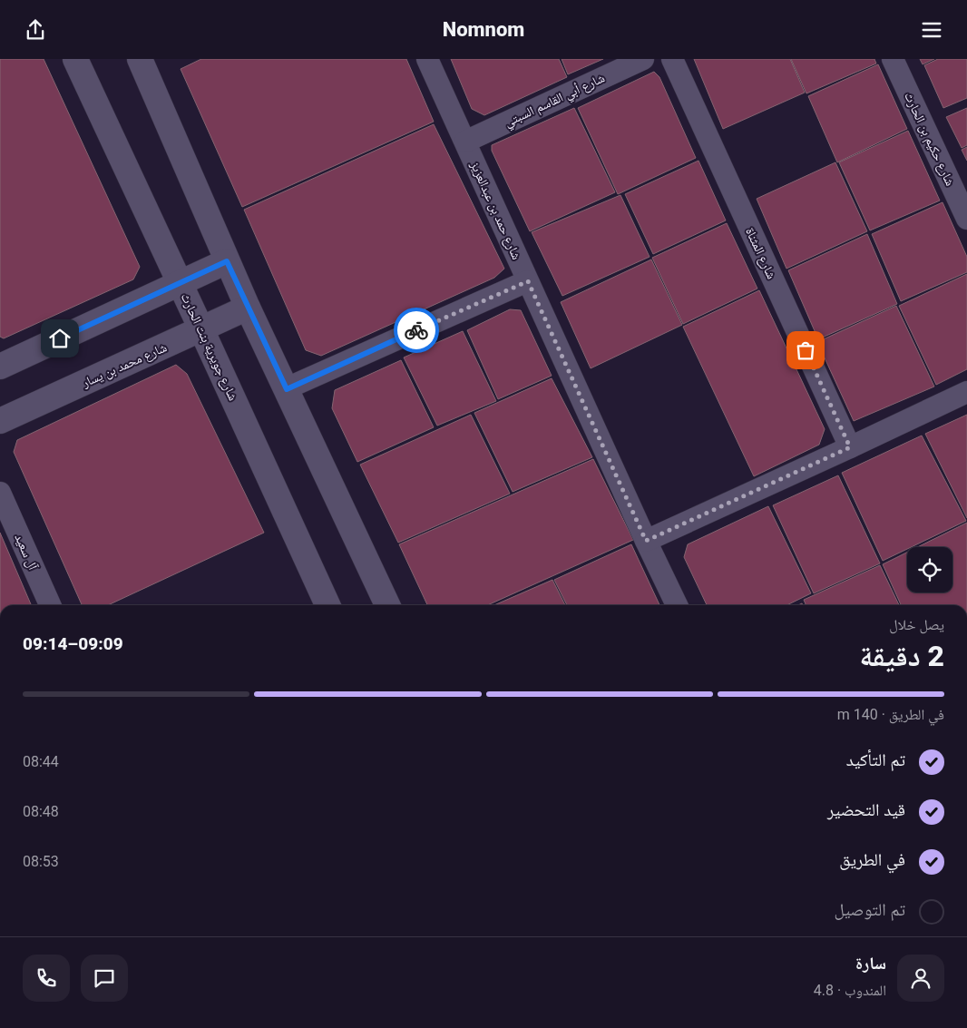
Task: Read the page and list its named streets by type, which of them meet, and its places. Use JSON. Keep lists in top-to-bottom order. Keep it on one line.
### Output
{"streets":{"street":["شارع أبي القاسم السبتي","شارع حكيم بن الحارث","شارع حمد بن عبدالعزيز","شارع المثناة","شارع جويرية بنت الحارث","شارع محمد بن يسار","آل سعيد"]},"crossings":[["شارع أبي القاسم السبتي","شارع حمد بن عبدالعزيز"],["شارع جويرية بنت الحارث","شارع محمد بن يسار"]],"page":{"header":"Nomnom","heading":["2 دقيقة","يصل خلال","09:09–09:14"],"panel":["سارة","المندوب · 4.8"],"bar":"في الطريق · 140 m","list":[["تم التأكيد","08:44"],["قيد التحضير","08:48"],["في الطريق","08:53"],"تم التوصيل"]}}
